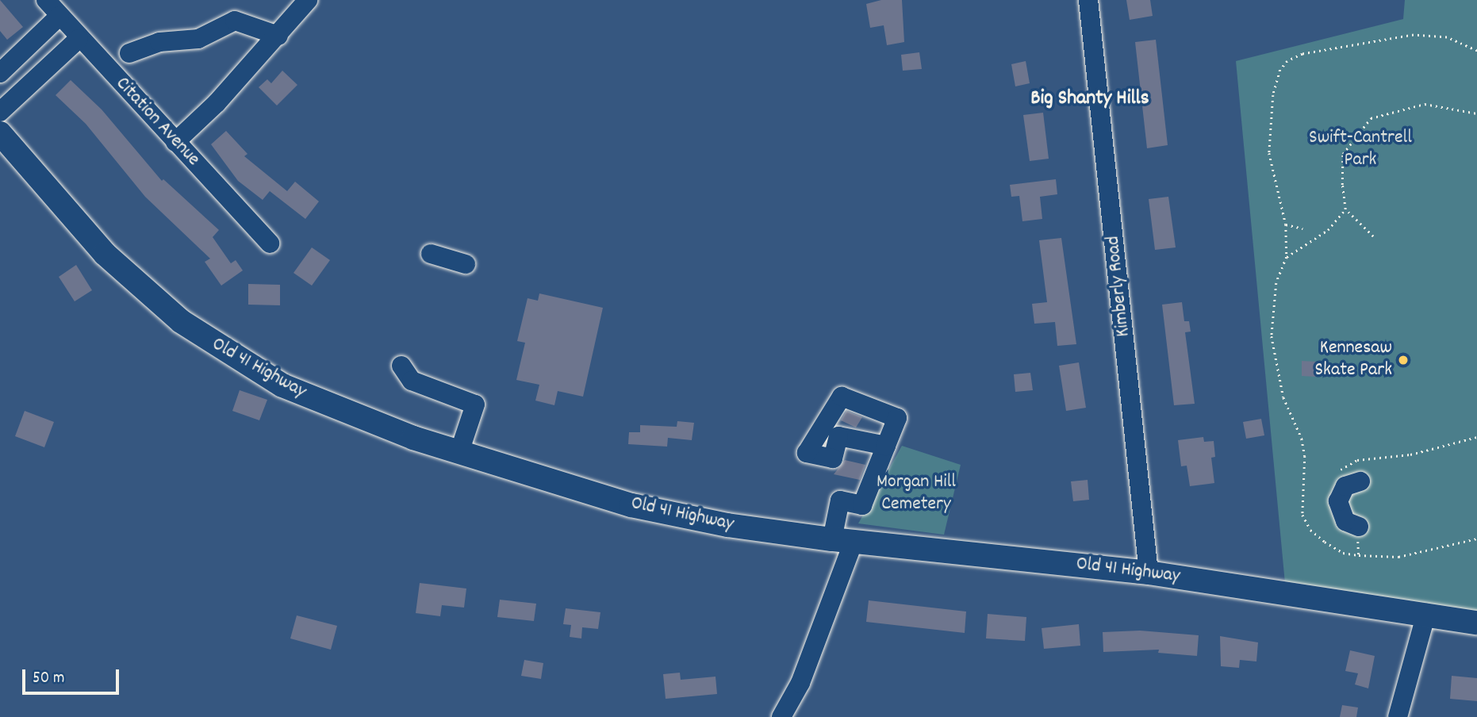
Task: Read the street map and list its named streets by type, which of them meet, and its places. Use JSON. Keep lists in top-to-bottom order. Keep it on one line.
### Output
{"streets":{"main road":["Old 41 Highway"],"street":["Citation Avenue","Kimberly Road"]},"crossings":[["Kimberly Road","Old 41 Highway"]],"districts":["Big Shanty Hills"],"parks":["Swift-Cantrell Park","Morgan Hill Cemetery"],"places":["Kennesaw Skate Park"],"scale_bar":"50 m"}
